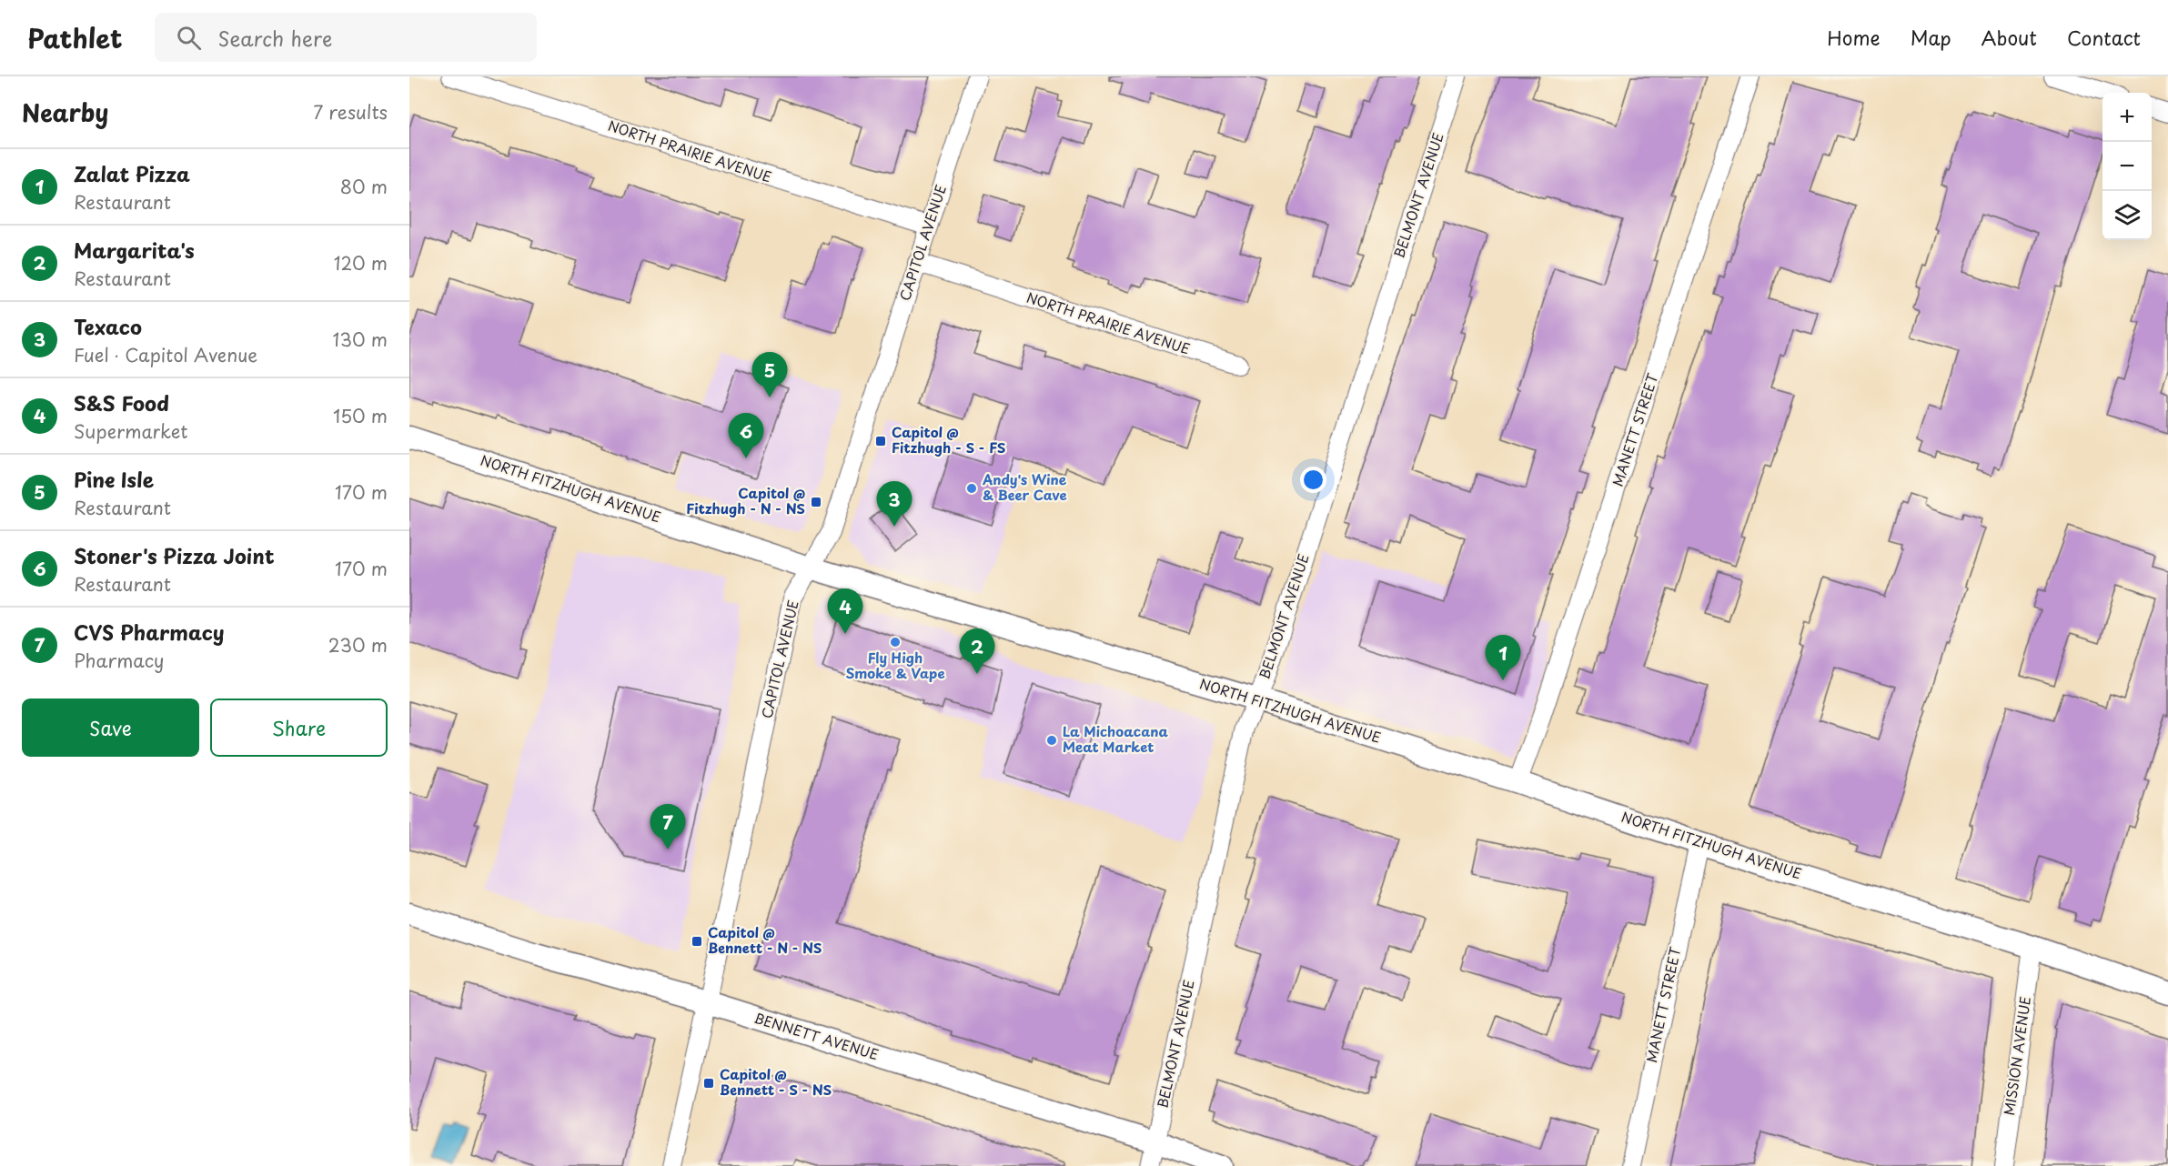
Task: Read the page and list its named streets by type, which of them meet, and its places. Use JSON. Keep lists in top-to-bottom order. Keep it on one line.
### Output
{"streets":{"street":["NORTH PRAIRIE AVENUE","BELMONT AVENUE","CAPITOL AVENUE","MANETT STREET","NORTH FITZHUGH AVENUE","BENNETT AVENUE","MISSION AVENUE"]},"crossings":[["NORTH PRAIRIE AVENUE","CAPITOL AVENUE"],["BELMONT AVENUE","NORTH FITZHUGH AVENUE"],["BELMONT AVENUE","BENNETT AVENUE"],["CAPITOL AVENUE","NORTH FITZHUGH AVENUE"],["CAPITOL AVENUE","BENNETT AVENUE"],["MANETT STREET","NORTH FITZHUGH AVENUE"],["NORTH FITZHUGH AVENUE","MISSION AVENUE"]],"places":{"transit":["Capitol @ Fitzhugh - S - FS","Capitol @ Fitzhugh - N - NS","Capitol @ Bennett - N - NS","Capitol @ Bennett - S - NS"],"other":["Andy's Wine & Beer Cave","Fly High Smoke & Vape","La Michoacana Meat Market"]},"page":{"header":"Pathlet","search":"Search here","nav":["Home","Map","About","Contact"],"heading":["Nearby","7 results"],"map_buttons":["+","−"],"list":[{"mark":"1","name":"Zalat Pizza","note":"Restaurant","value":"80 m"},{"mark":"2","name":"Margarita's","note":"Restaurant","value":"120 m"},{"mark":"3","name":"Texaco","note":"Fuel · Capitol Avenue","value":"130 m"},{"mark":"4","name":"S&S Food","note":"Supermarket","value":"150 m"},{"mark":"5","name":"Pine Isle","note":"Restaurant","value":"170 m"},{"mark":"6","name":"Stoner's Pizza Joint","note":"Restaurant","value":"170 m"},{"mark":"7","name":"CVS Pharmacy","note":"Pharmacy","value":"230 m"}],"pins":["5","6","3","4","2","1","7"],"buttons":["Save","Share"]}}
